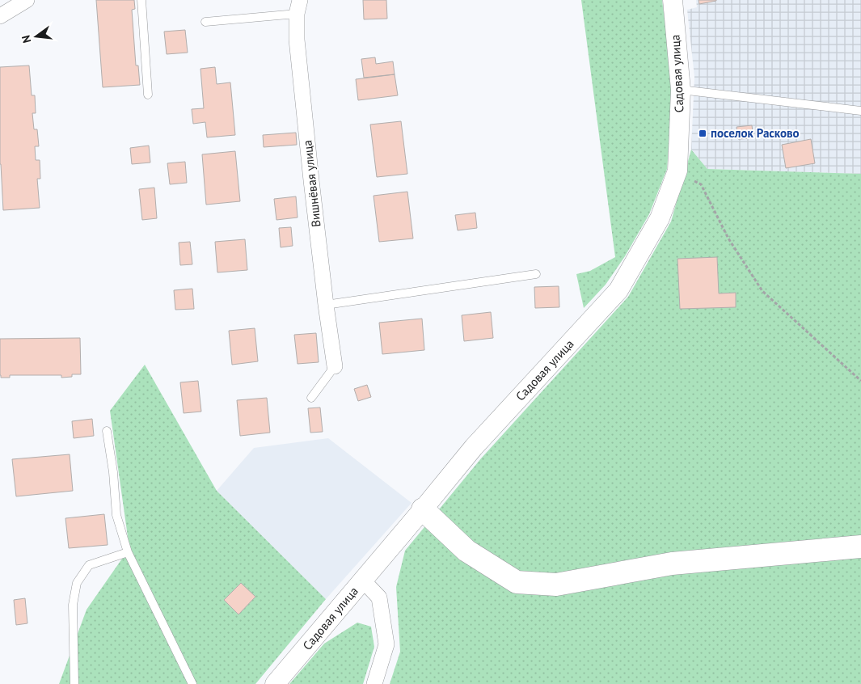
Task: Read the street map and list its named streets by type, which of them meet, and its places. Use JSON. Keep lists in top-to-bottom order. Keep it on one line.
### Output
{"streets":{"street":["Садовая улица","Вишнёвая улица"]},"places":{"transit":["поселок Расково"]},"north":"left"}
